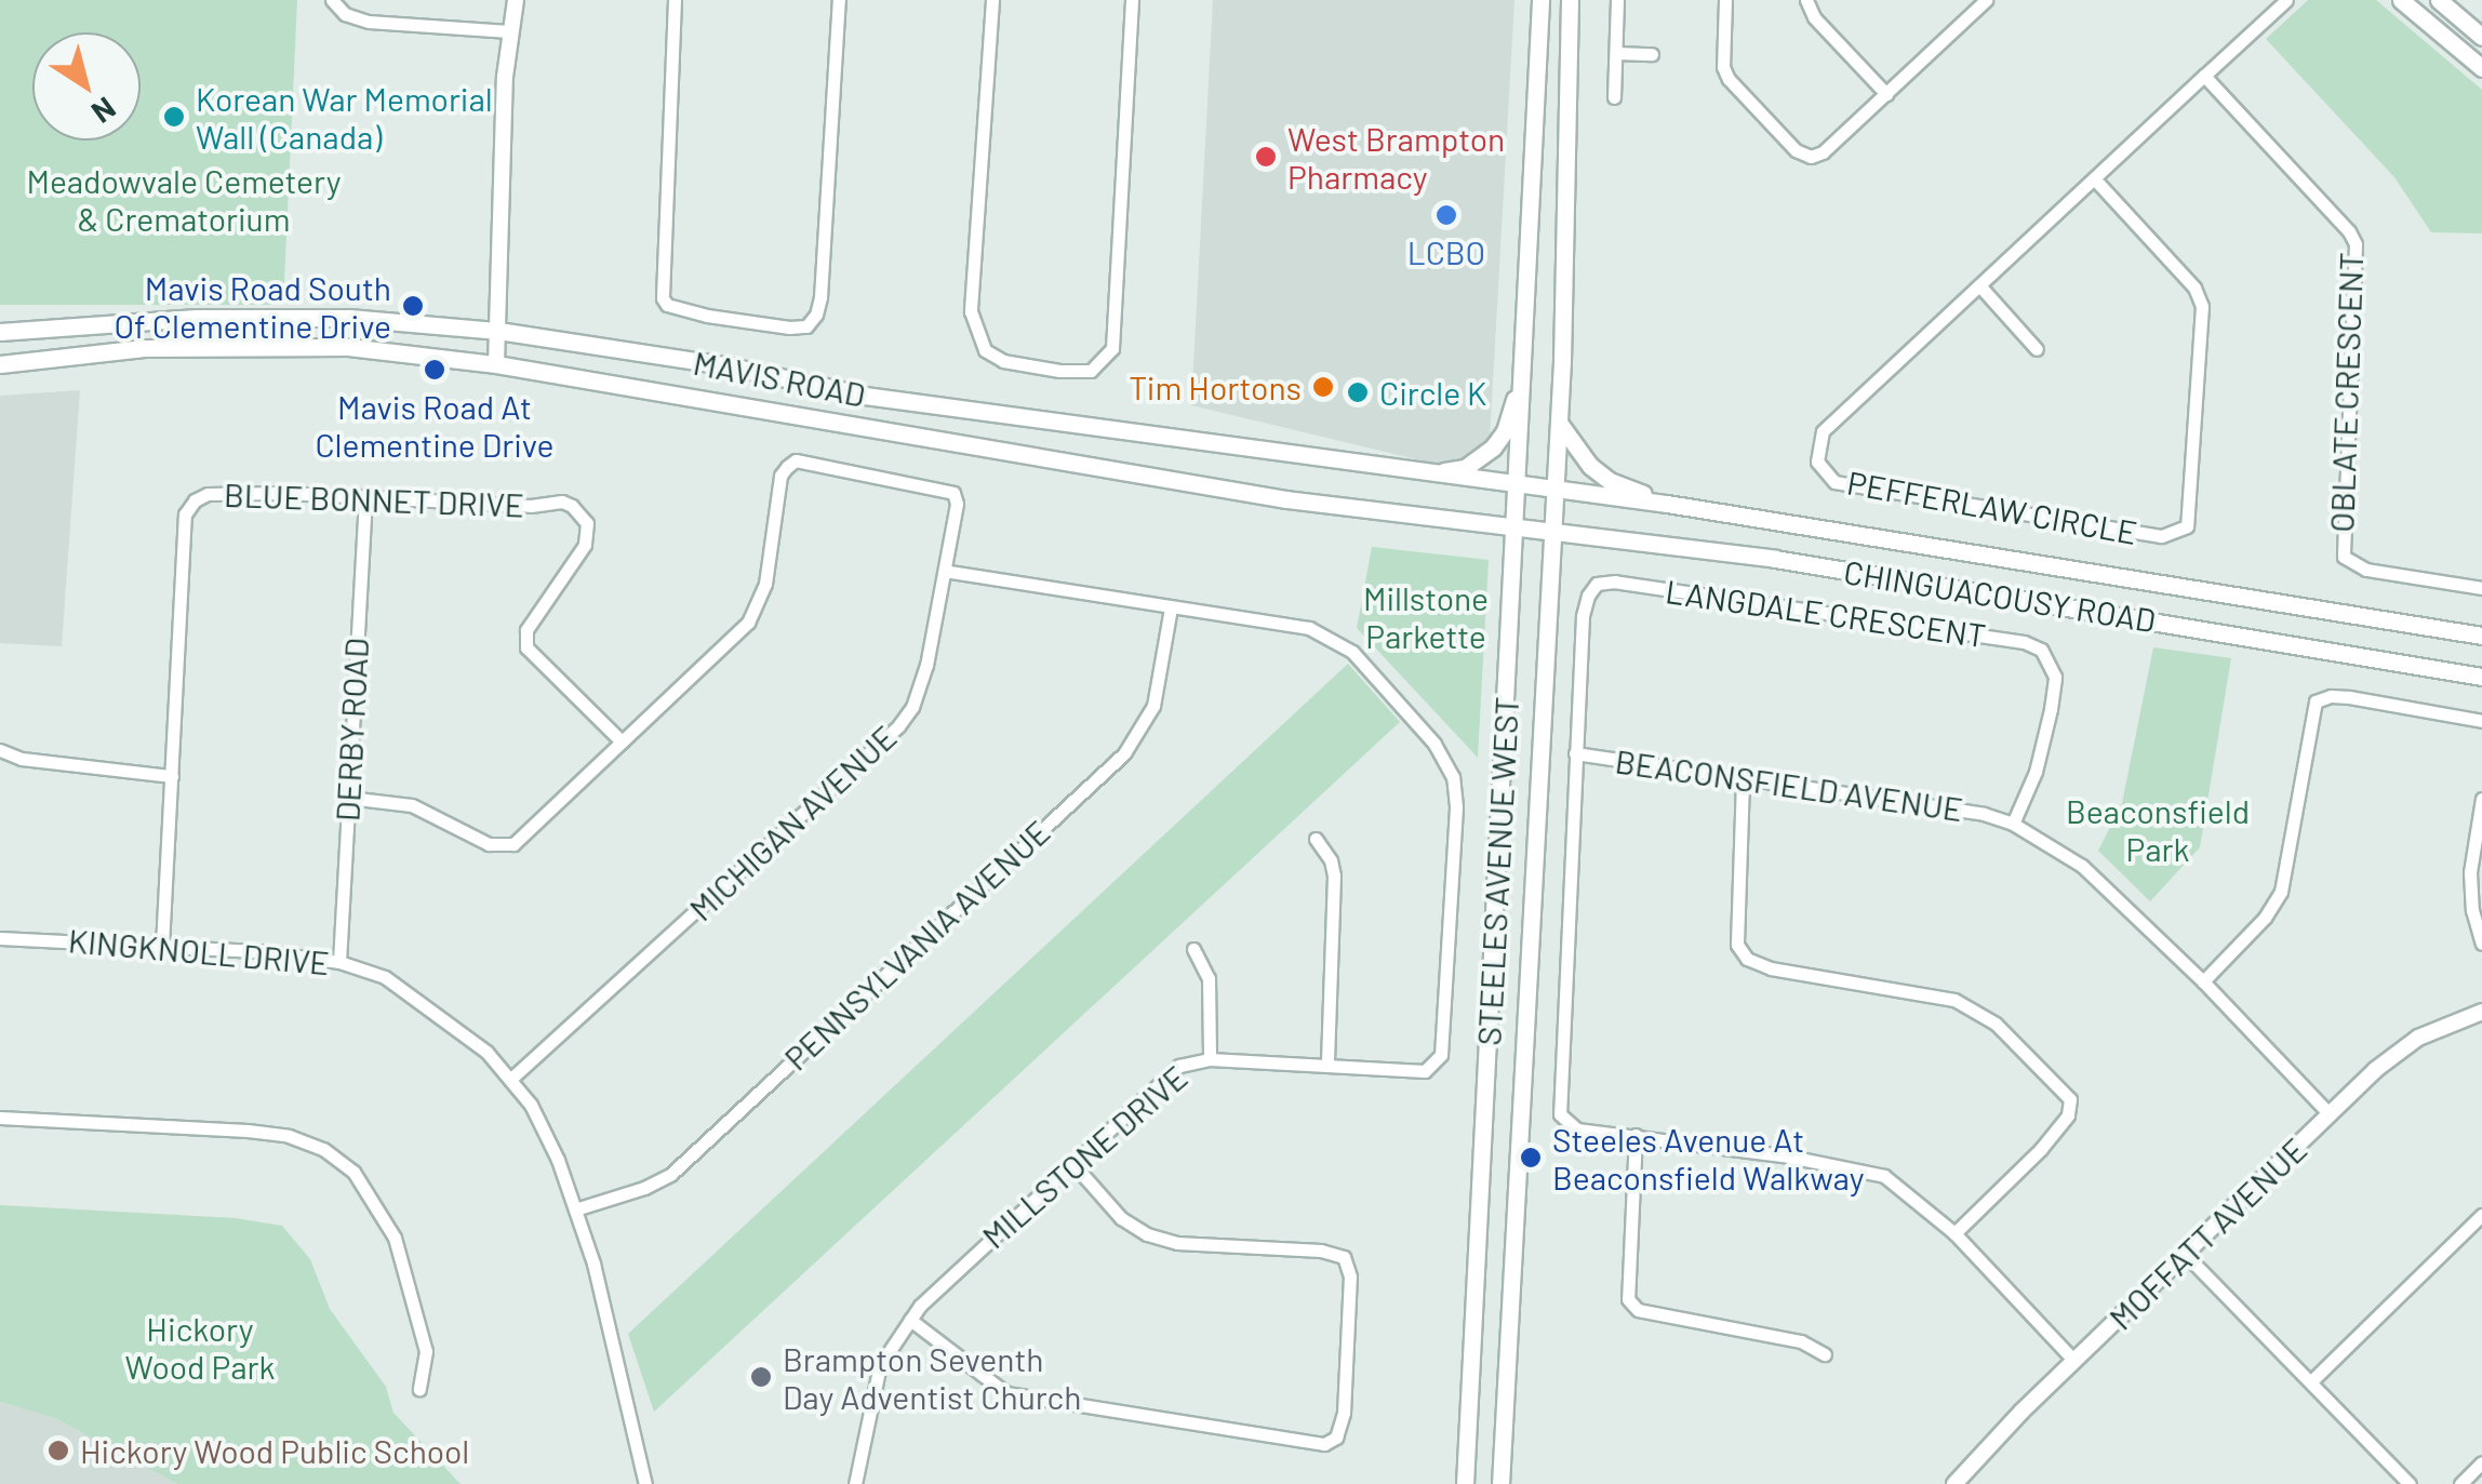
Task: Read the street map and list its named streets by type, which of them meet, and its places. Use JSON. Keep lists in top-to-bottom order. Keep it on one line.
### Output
{"streets":{"main road":["MAVIS ROAD","CHINGUACOUSY ROAD","STEELES AVENUE WEST"],"street":["OBLATE CRESCENT","BLUE BONNET DRIVE","PEFFERLAW CIRCLE","LANGDALE CRESCENT","DERBY ROAD","BEACONSFIELD AVENUE","MICHIGAN AVENUE","PENNSYLVANIA AVENUE","KINGKNOLL DRIVE","MILLSTONE DRIVE","MOFFATT AVENUE"]},"crossings":[["MAVIS ROAD","CHINGUACOUSY ROAD"],["MAVIS ROAD","STEELES AVENUE WEST"],["OBLATE CRESCENT","PEFFERLAW CIRCLE"],["BLUE BONNET DRIVE","DERBY ROAD"],["BLUE BONNET DRIVE","MICHIGAN AVENUE"],["BLUE BONNET DRIVE","KINGKNOLL DRIVE"],["CHINGUACOUSY ROAD","STEELES AVENUE WEST"],["LANGDALE CRESCENT","BEACONSFIELD AVENUE"],["DERBY ROAD","MICHIGAN AVENUE"],["DERBY ROAD","KINGKNOLL DRIVE"],["BEACONSFIELD AVENUE","MOFFATT AVENUE"],["MICHIGAN AVENUE","KINGKNOLL DRIVE"],["MICHIGAN AVENUE","MILLSTONE DRIVE"],["PENNSYLVANIA AVENUE","KINGKNOLL DRIVE"],["PENNSYLVANIA AVENUE","MILLSTONE DRIVE"]],"parks":["Meadowvale Cemetery & Crematorium","Millstone Parkette","Beaconsfield Park","Hickory Wood Park"],"places":["Korean War Memorial Wall (Canada)","West Brampton Pharmacy","LCBO","Mavis Road South Of Clementine Drive","Mavis Road At Clementine Drive","Tim Hortons","Circle K","Steeles Avenue At Beaconsfield Walkway","Brampton Seventh Day Adventist Church","Hickory Wood Public School"],"north":"bottom right"}
